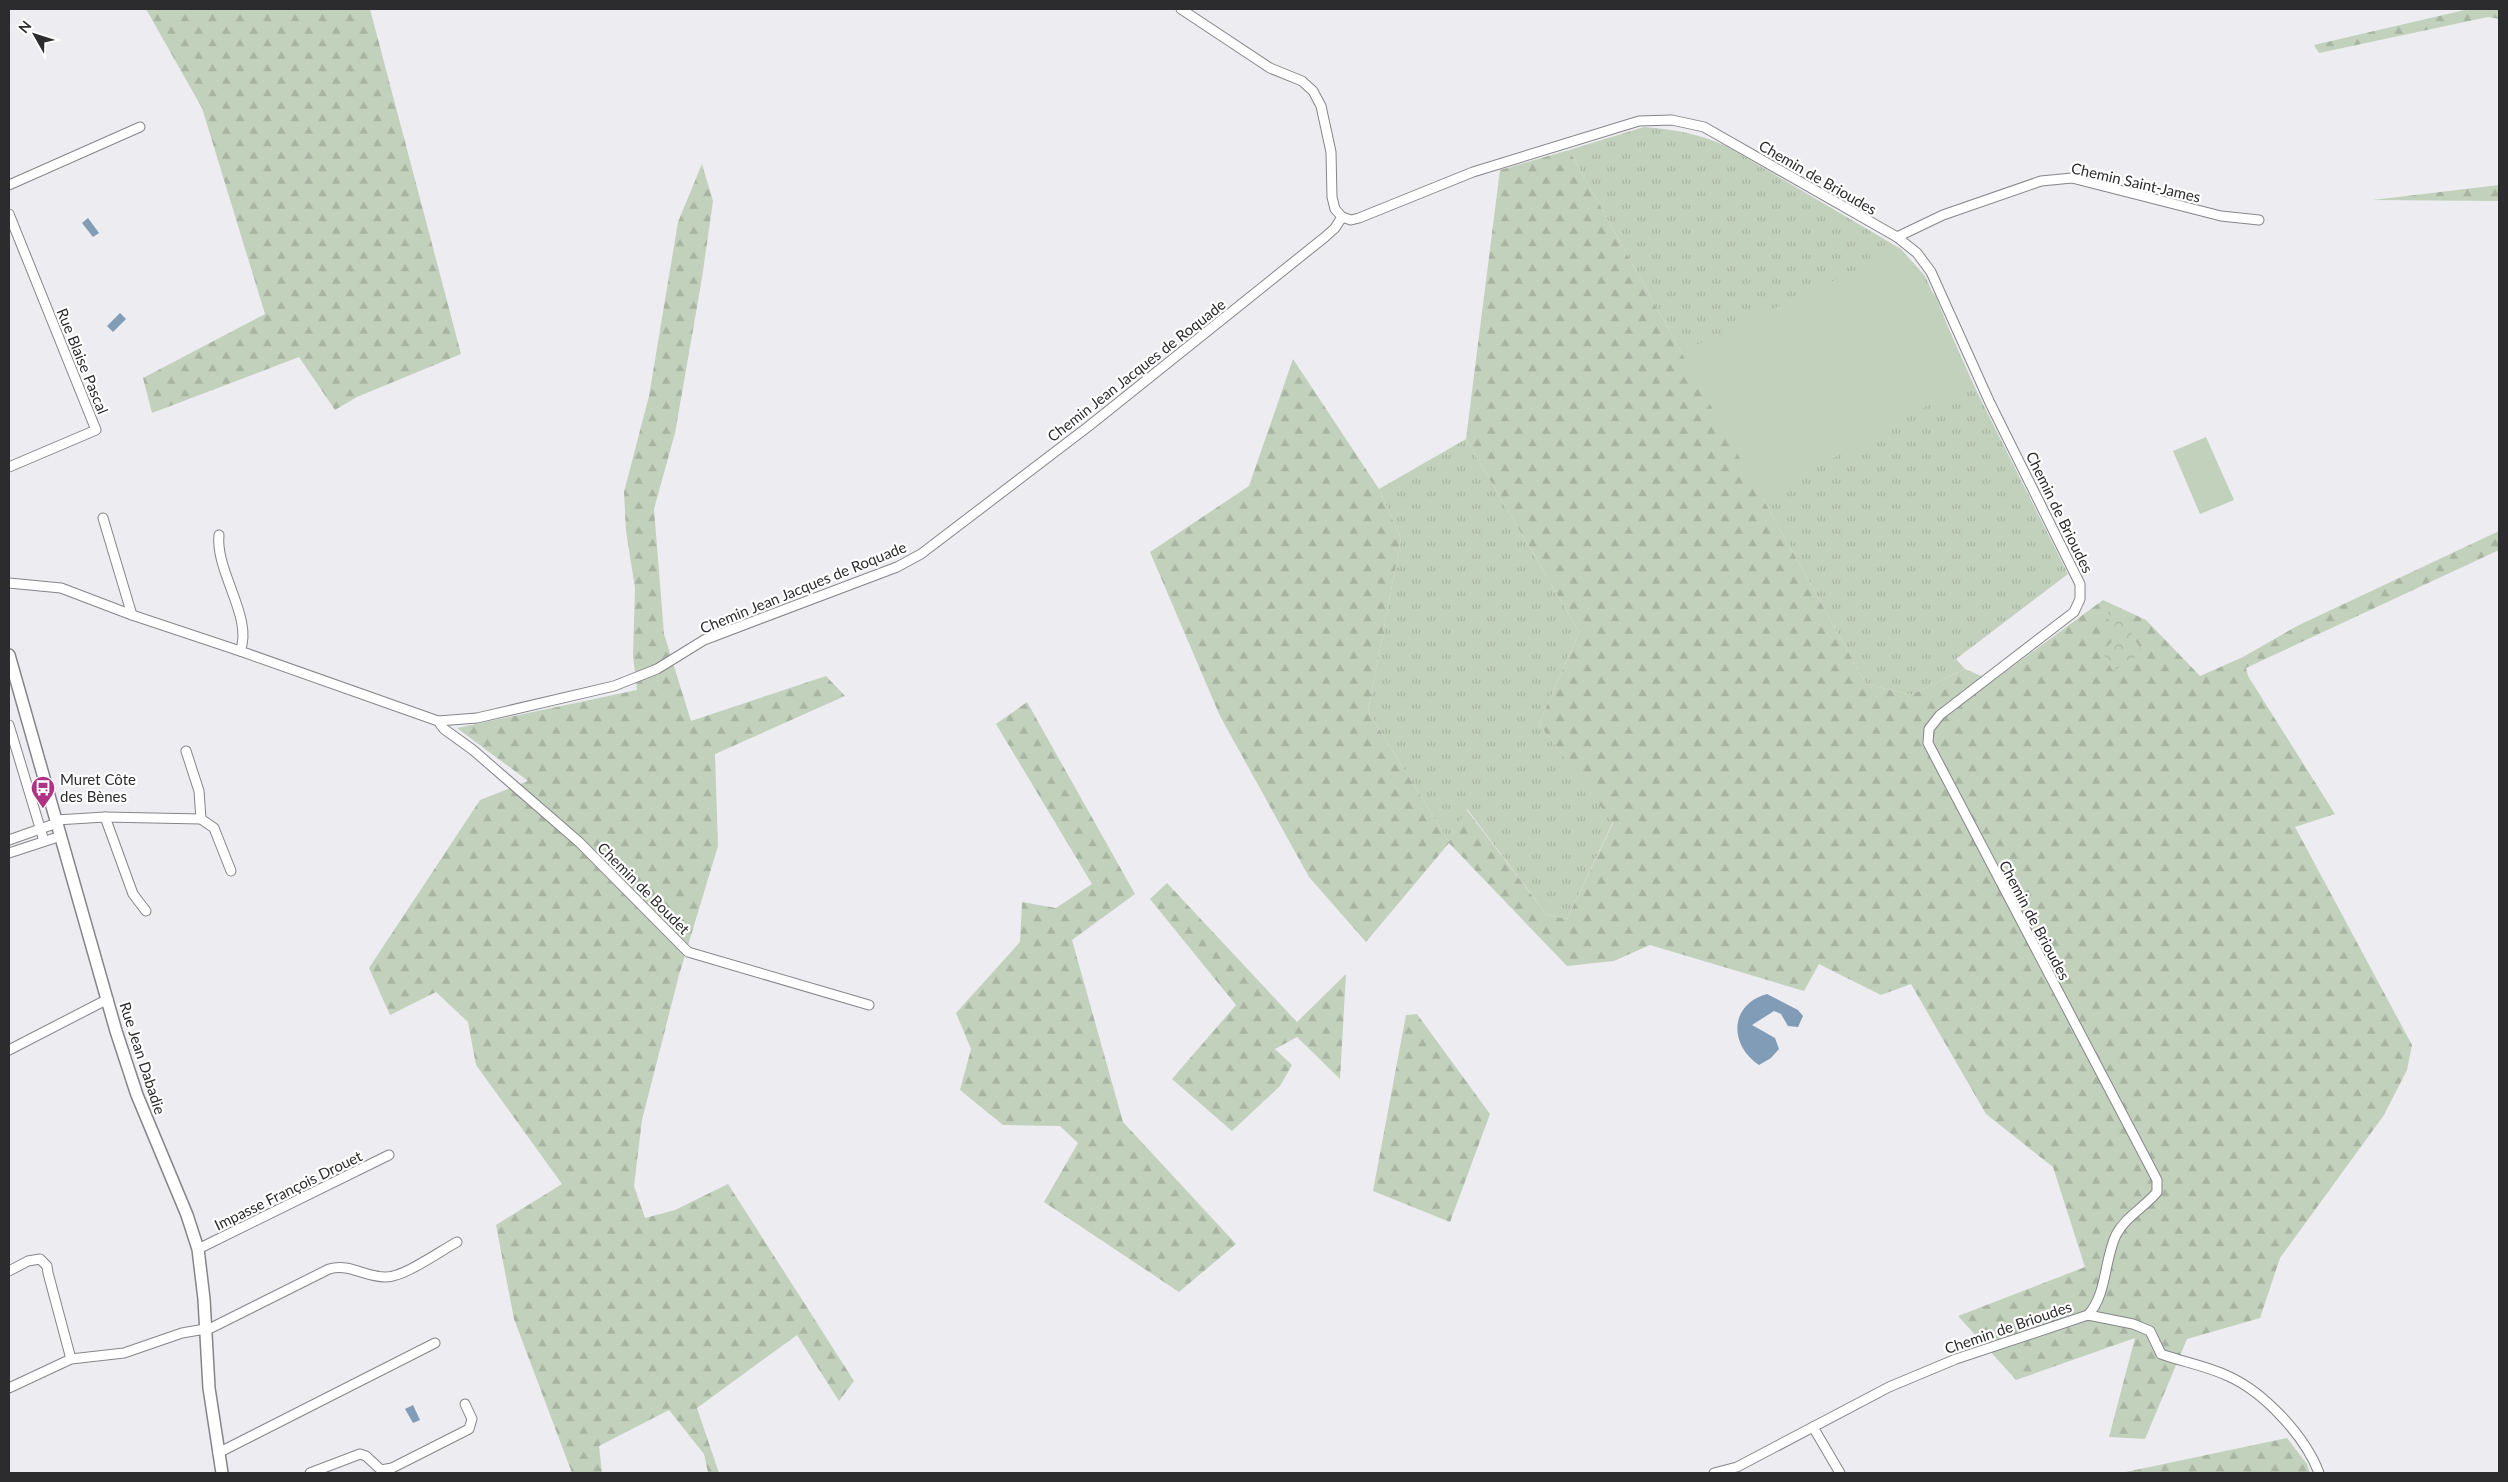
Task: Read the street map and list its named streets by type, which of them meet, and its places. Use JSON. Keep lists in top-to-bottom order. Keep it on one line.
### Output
{"streets":{"street":["Chemin de Brioudes","Chemin Saint-James","Rue Blaise Pascal","Chemin Jean Jacques de Roquade","Chemin de Boudet","Rue Jean Dabadie","Impasse François Drouet"]},"crossings":[["Chemin de Brioudes","Chemin Saint-James"],["Chemin de Brioudes","Chemin Jean Jacques de Roquade"],["Chemin Jean Jacques de Roquade","Chemin de Boudet"],["Rue Jean Dabadie","Impasse François Drouet"]],"places":{"bus stop":["Muret Côte des Bènes"]},"north":"top left"}
